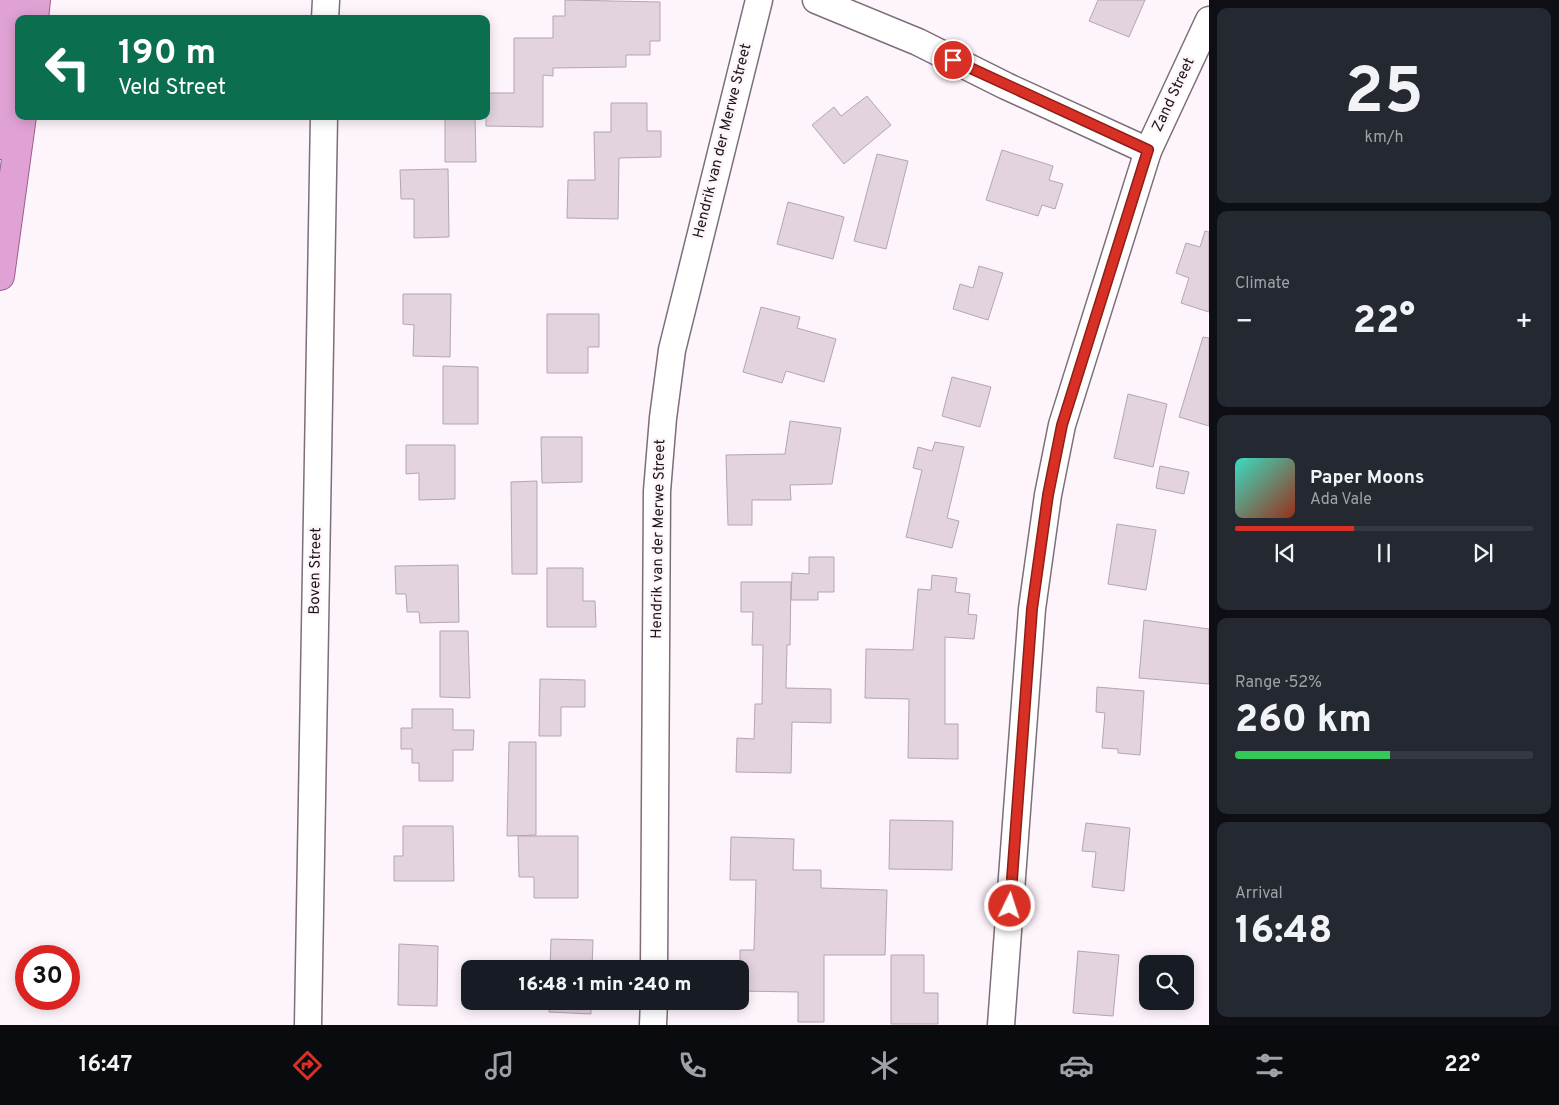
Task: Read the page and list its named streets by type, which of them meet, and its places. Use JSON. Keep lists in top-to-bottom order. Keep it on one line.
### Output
{"streets":{"street":["Zand Street","Hendrik van der Merwe Street","Boven Street"]},"page":{"tile":[["25","km/h"],"Climate",["Range · 52%","260 km"],["Arrival","16:48"]],"turn":["190 m","Veld Street"],"heat":["−","22°","+"],"song":["Paper Moons","Ada Vale"],"limit":"30","trip":"16:48 · 1 min · 240 m","tabs":["16:47","22°"]}}
